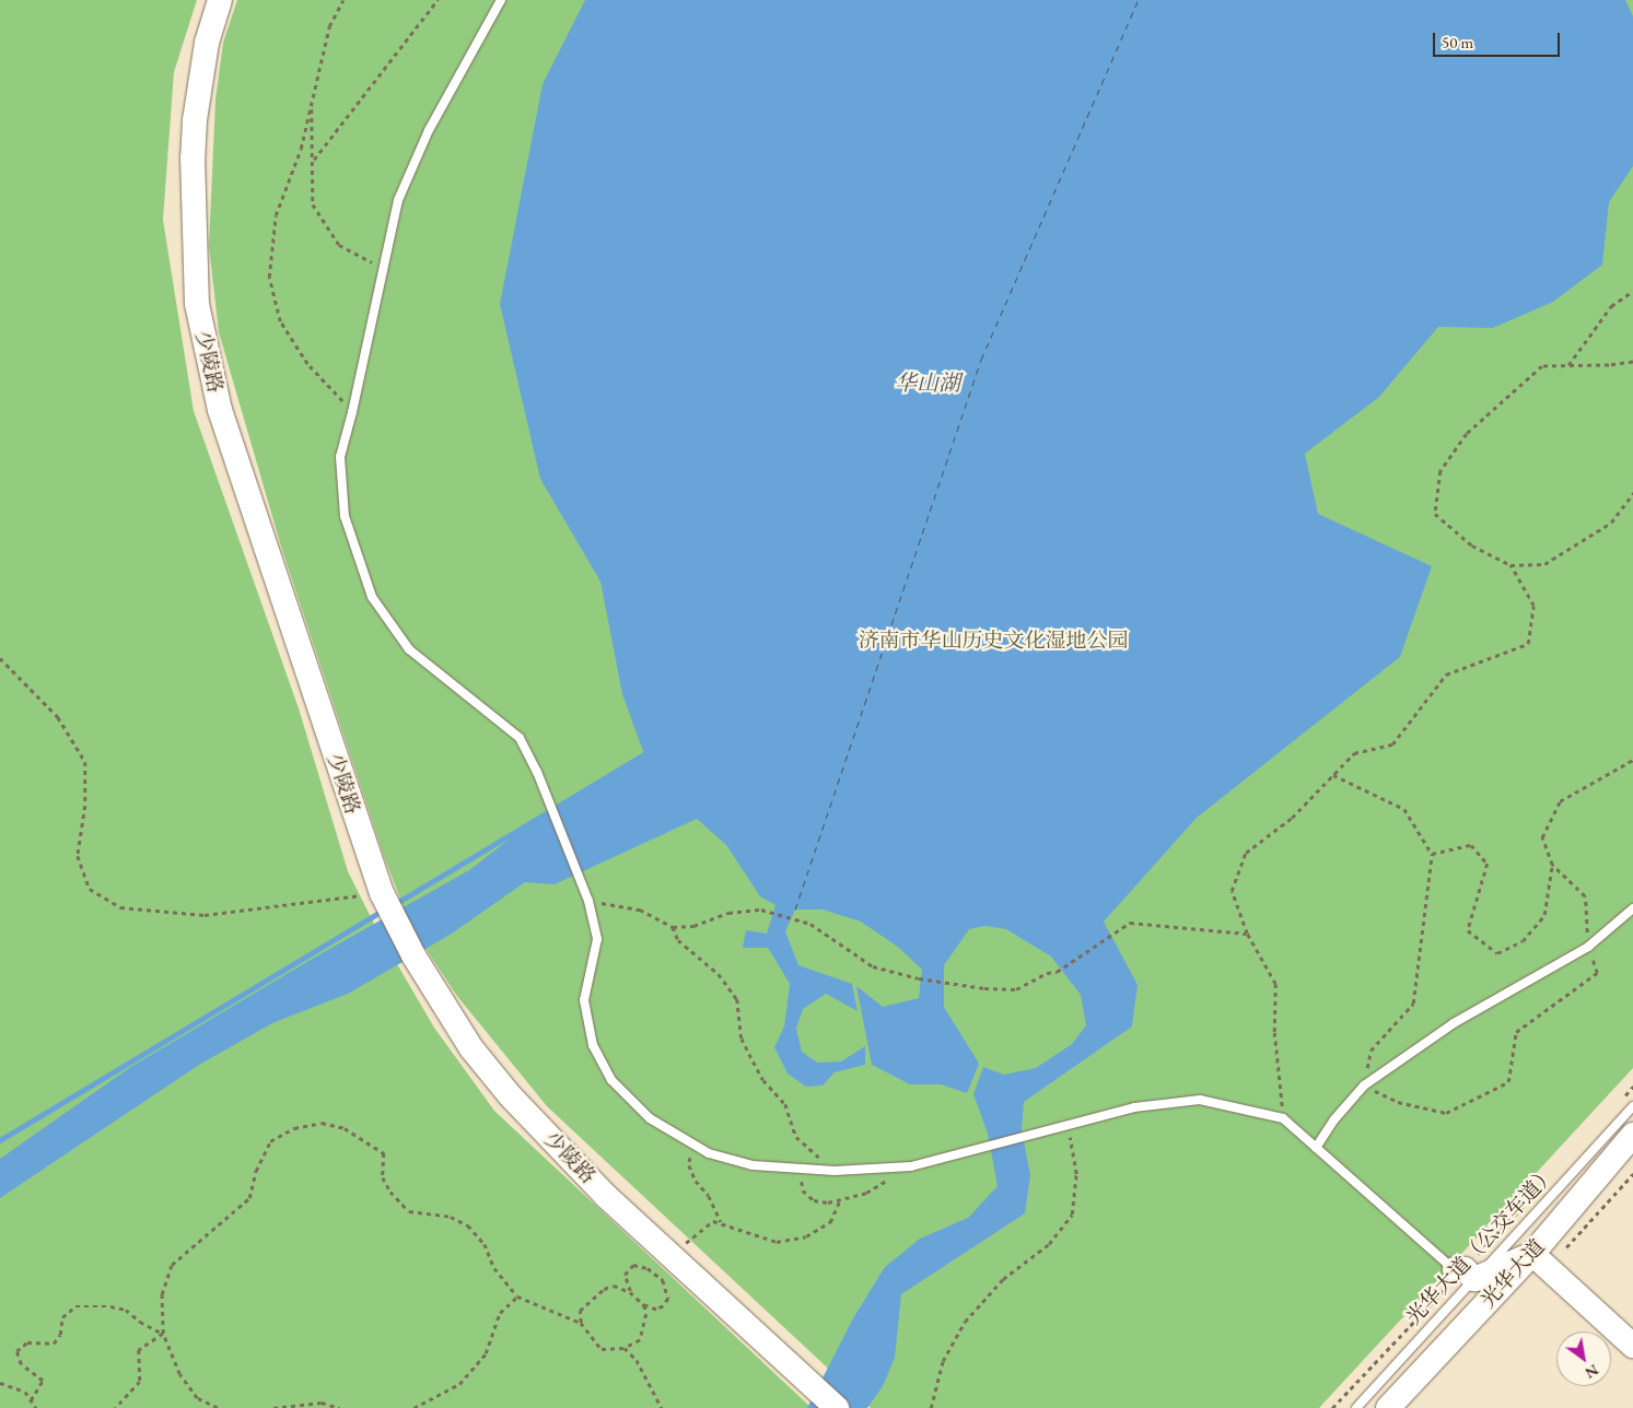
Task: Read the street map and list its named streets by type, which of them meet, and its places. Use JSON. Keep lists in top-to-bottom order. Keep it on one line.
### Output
{"streets":{"street":["少陵路","光华大道"],"lane":["光华大道（公交车道）"]},"water":["华山湖"],"parks":["济南市华山历史文化湿地公园"],"scale_bar":"50 m","north":"bottom right"}
